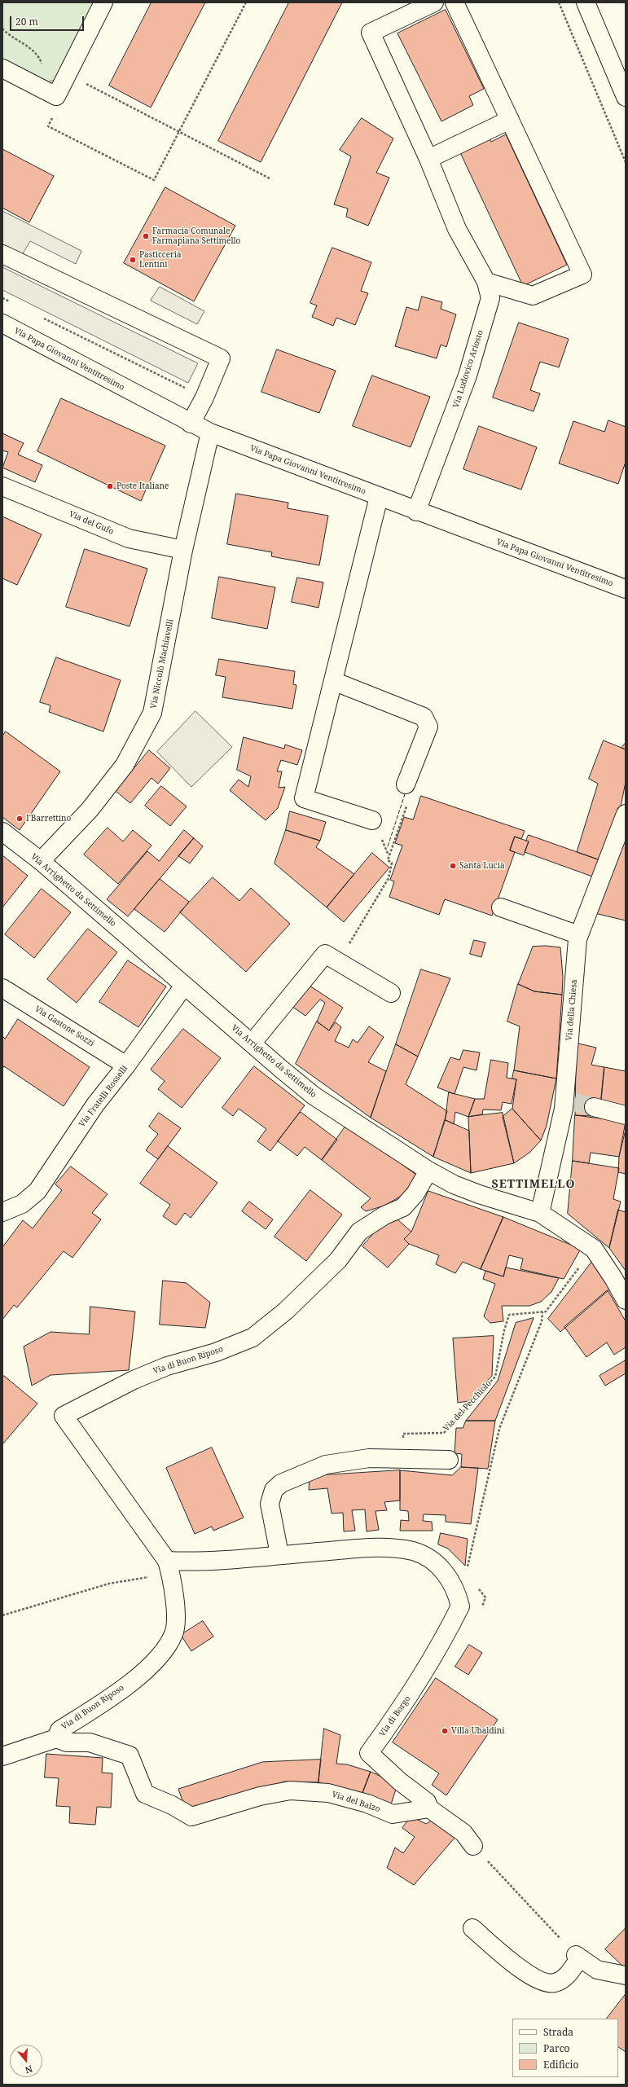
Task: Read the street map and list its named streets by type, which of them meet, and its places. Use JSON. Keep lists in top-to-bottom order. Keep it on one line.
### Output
{"streets":{"street":["Via Papa Giovanni Ventitresimo","Via Ludovico Ariosto","Via del Gufo","Via Niccolò Machiavelli","Via Arrighetto da Settimello","Via della Chiesa","Via Gastone Sozzi","Via Fratelli Rosselli","Via di Buon Riposo","Via di Borgo","Via del Balzo"],"path":["Via del Pecchiolo"]},"crossings":[["Via Papa Giovanni Ventitresimo","Via Ludovico Ariosto"],["Via Papa Giovanni Ventitresimo","Via Niccolò Machiavelli"],["Via del Gufo","Via Niccolò Machiavelli"],["Via Niccolò Machiavelli","Via Arrighetto da Settimello"],["Via Arrighetto da Settimello","Via della Chiesa"],["Via Arrighetto da Settimello","Via Fratelli Rosselli"],["Via Arrighetto da Settimello","Via di Buon Riposo"],["Via Gastone Sozzi","Via Fratelli Rosselli"],["Via di Buon Riposo","Via del Balzo"],["Via di Borgo","Via del Balzo"]],"districts":["SETTIMELLO"],"places":["Farmacia Comunale Farmapiana Settimello","Pasticceria Lentini","Poste Italiane","I'Barrettino","Santa Lucia","Villa Ubaldini"],"legend":["Strada","Parco","Edificio"],"scale_bar":"20 m","north":"bottom"}
